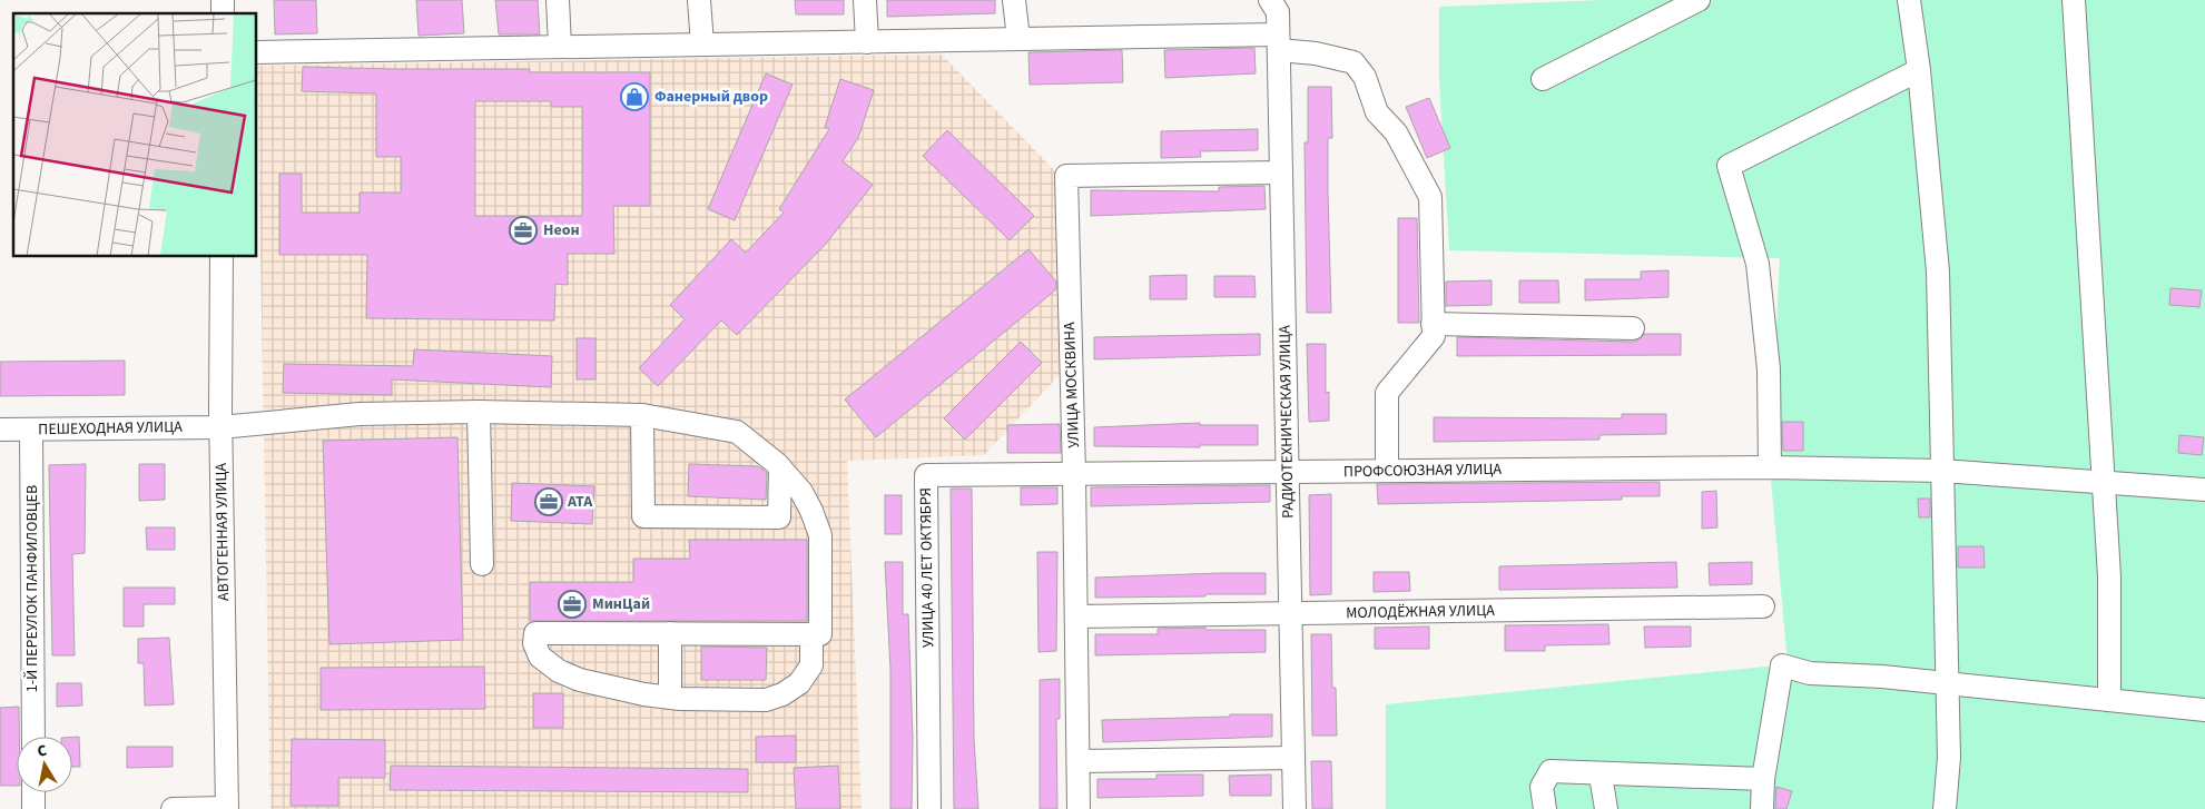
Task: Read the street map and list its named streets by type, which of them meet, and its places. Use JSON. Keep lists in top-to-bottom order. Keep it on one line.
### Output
{"streets":{"street":["УЛИЦА МОСКВИНА","РАДИОТЕХНИЧЕСКАЯ УЛИЦА","ПЕШЕХОДНАЯ УЛИЦА","ПРОФСОЮЗНАЯ УЛИЦА","АВТОГЕННАЯ УЛИЦА","УЛИЦА 40 ЛЕТ ОКТЯБРЯ","1-Й ПЕРЕУЛОК ПАНФИЛОВЦЕВ","МОЛОДЁЖНАЯ УЛИЦА"]},"crossings":[["УЛИЦА МОСКВИНА","РАДИОТЕХНИЧЕСКАЯ УЛИЦА"],["УЛИЦА МОСКВИНА","ПРОФСОЮЗНАЯ УЛИЦА"],["УЛИЦА МОСКВИНА","УЛИЦА 40 ЛЕТ ОКТЯБРЯ"],["УЛИЦА МОСКВИНА","МОЛОДЁЖНАЯ УЛИЦА"],["РАДИОТЕХНИЧЕСКАЯ УЛИЦА","ПРОФСОЮЗНАЯ УЛИЦА"],["РАДИОТЕХНИЧЕСКАЯ УЛИЦА","МОЛОДЁЖНАЯ УЛИЦА"],["ПЕШЕХОДНАЯ УЛИЦА","АВТОГЕННАЯ УЛИЦА"],["ПЕШЕХОДНАЯ УЛИЦА","1-Й ПЕРЕУЛОК ПАНФИЛОВЦЕВ"],["ПРОФСОЮЗНАЯ УЛИЦА","УЛИЦА 40 ЛЕТ ОКТЯБРЯ"]],"places":{"shop":["Фанерный двор"],"office":["Неон","АТА","МинЦай"]},"north":"top"}
